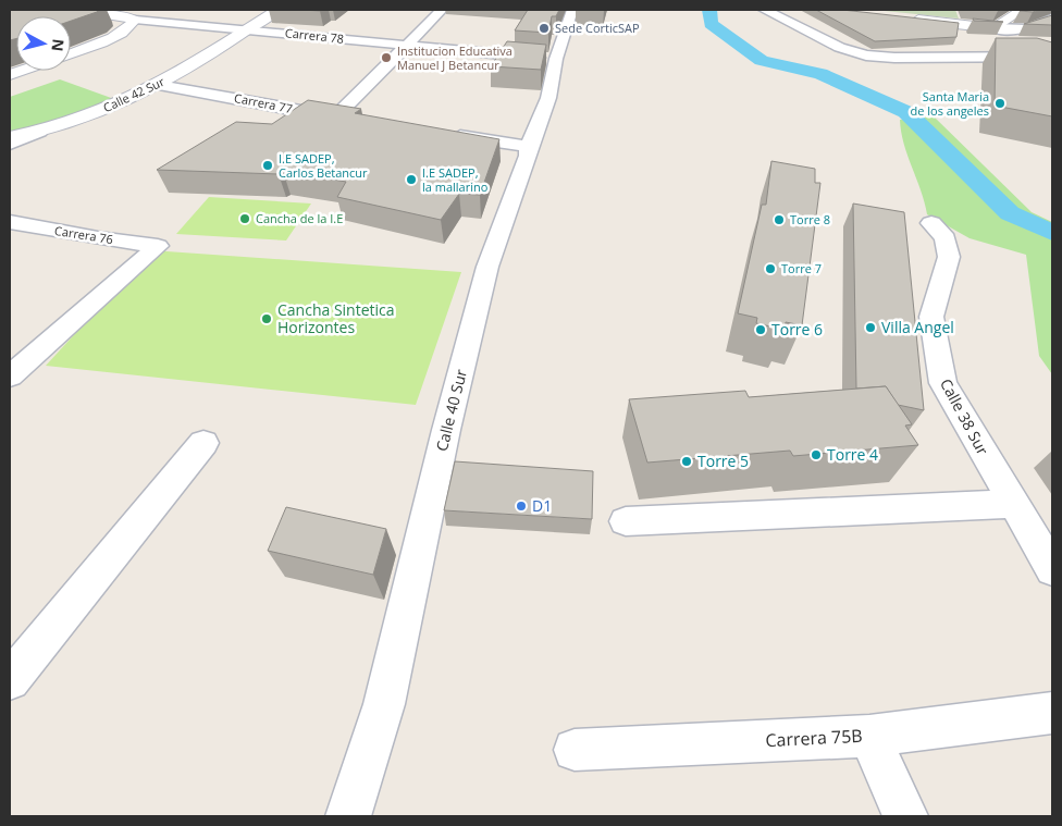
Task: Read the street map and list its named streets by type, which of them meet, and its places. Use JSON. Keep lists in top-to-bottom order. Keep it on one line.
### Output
{"streets":{"main road":["Carrera 78","Calle 42 Sur"],"street":["Carrera 77","Carrera 76","Calle 40 Sur","Calle 38 Sur","Carrera 75B"]},"crossings":[["Carrera 78","Calle 42 Sur"],["Carrera 78","Calle 40 Sur"],["Calle 42 Sur","Carrera 77"]],"places":["Sede CorticSAP","Institucion Educativa Manuel J Betancur","Santa Maria de los angeles","I.E SADEP, Carlos Betancur","I.E SADEP, la mallarino","Cancha de la I.E","Torre 8","Torre 7","Cancha Sintetica Horizontes","Villa Angel","Torre 6","Torre 4","Torre 5","D1"],"north":"right"}
